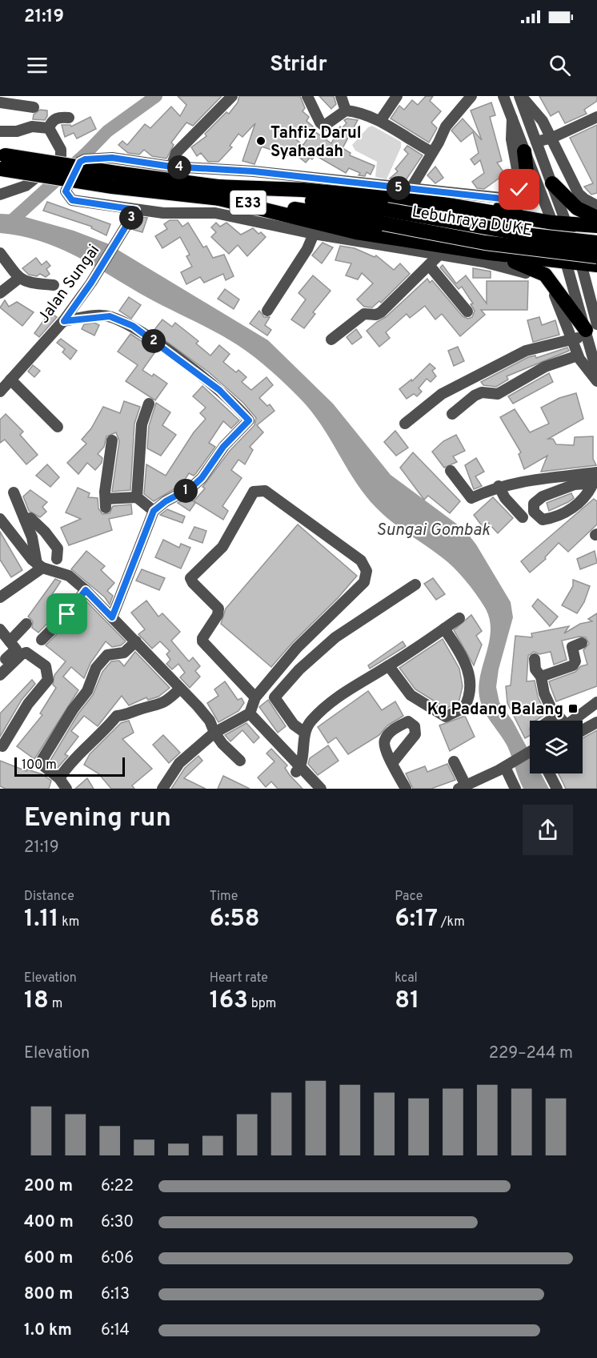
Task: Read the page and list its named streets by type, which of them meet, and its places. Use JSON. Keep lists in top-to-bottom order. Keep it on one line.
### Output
{"streets":{"highway":["E33","Lebuhraya DUKE"],"street":["Jalan Sungai"]},"water":["Sungai Gombak"],"places":{"other":["Tahfiz Darul Syahadah"],"transit":["Kg Padang Balang"]},"scale_bar":"100 m","page":{"status":"21:19","header":"Stridr","pins":["4","5","3","2","1"],"scale":"100 m","heading":["Evening run","21:19"],"stats":[["Distance","1.11 km"],["Time","6:58"],["Pace","6:17 /km"],["Elevation","18 m"],["Heart rate","163 bpm"],["kcal","81"]],"chart":["Elevation","229–244 m"],"list":[{"name":"200 m","note":"6:22"},{"name":"400 m","note":"6:30"},{"name":"600 m","note":"6:06"},{"name":"800 m","note":"6:13"},{"name":"1.0 km","note":"6:14"}]}}
